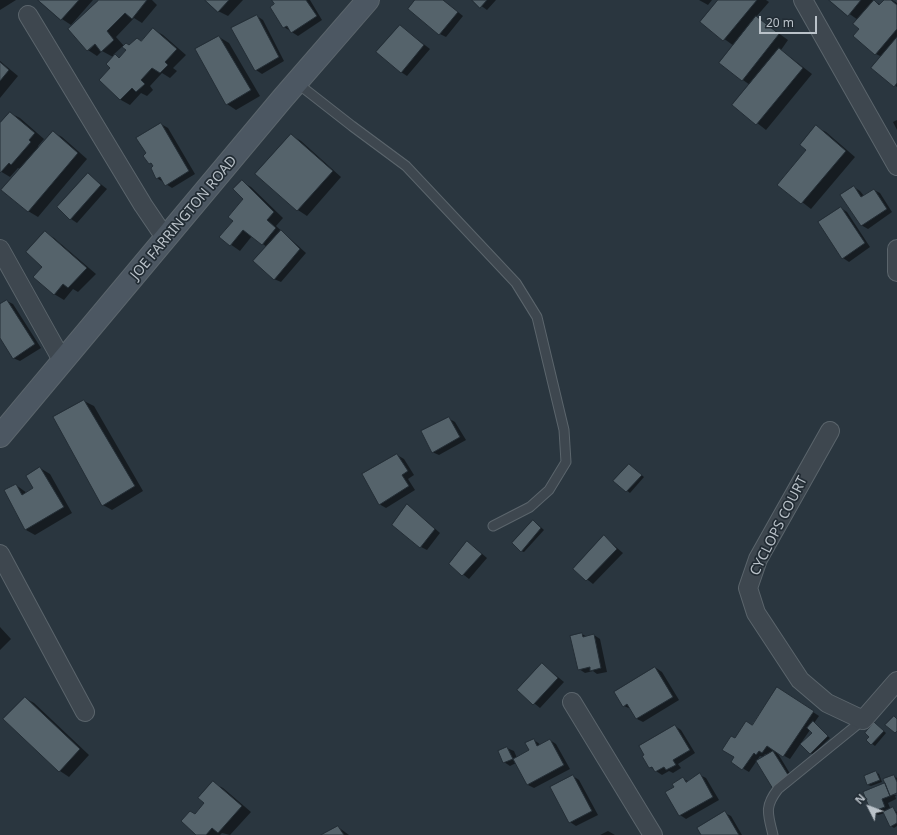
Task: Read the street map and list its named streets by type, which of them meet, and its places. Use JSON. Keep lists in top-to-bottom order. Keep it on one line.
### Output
{"streets":{"main road":["JOE FARRINGTON ROAD"],"street":["CYCLOPS COURT"]},"scale_bar":"20 m","north":"top left"}
